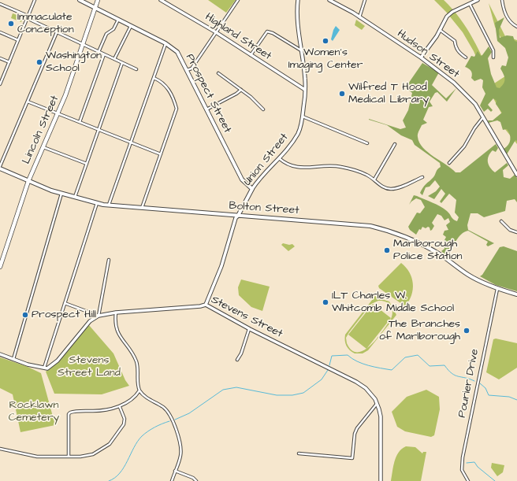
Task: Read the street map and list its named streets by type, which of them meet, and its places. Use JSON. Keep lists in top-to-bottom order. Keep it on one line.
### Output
{"streets":{"main road":["Prospect Street","Lincoln Street","Union Street","Bolton Street"],"street":["Highland Street","Hudson Street","Stevens Street","Pourier Drive"]},"crossings":[["Highland Street","Union Street"],["Prospect Street","Lincoln Street"],["Prospect Street","Union Street"],["Lincoln Street","Bolton Street"],["Union Street","Bolton Street"],["Union Street","Stevens Street"],["Bolton Street","Pourier Drive"]],"parks":["Stevens Street Land","Rocklawn Cemetery"],"places":["Immaculate Conception","Women's Imaging Center","Washington School","Wilfred T Hood Medical Library","Marlborough Police Station","1LT Charles W. Whitcomb Middle School","Prospect Hill","The Branches of Marlborough"]}
